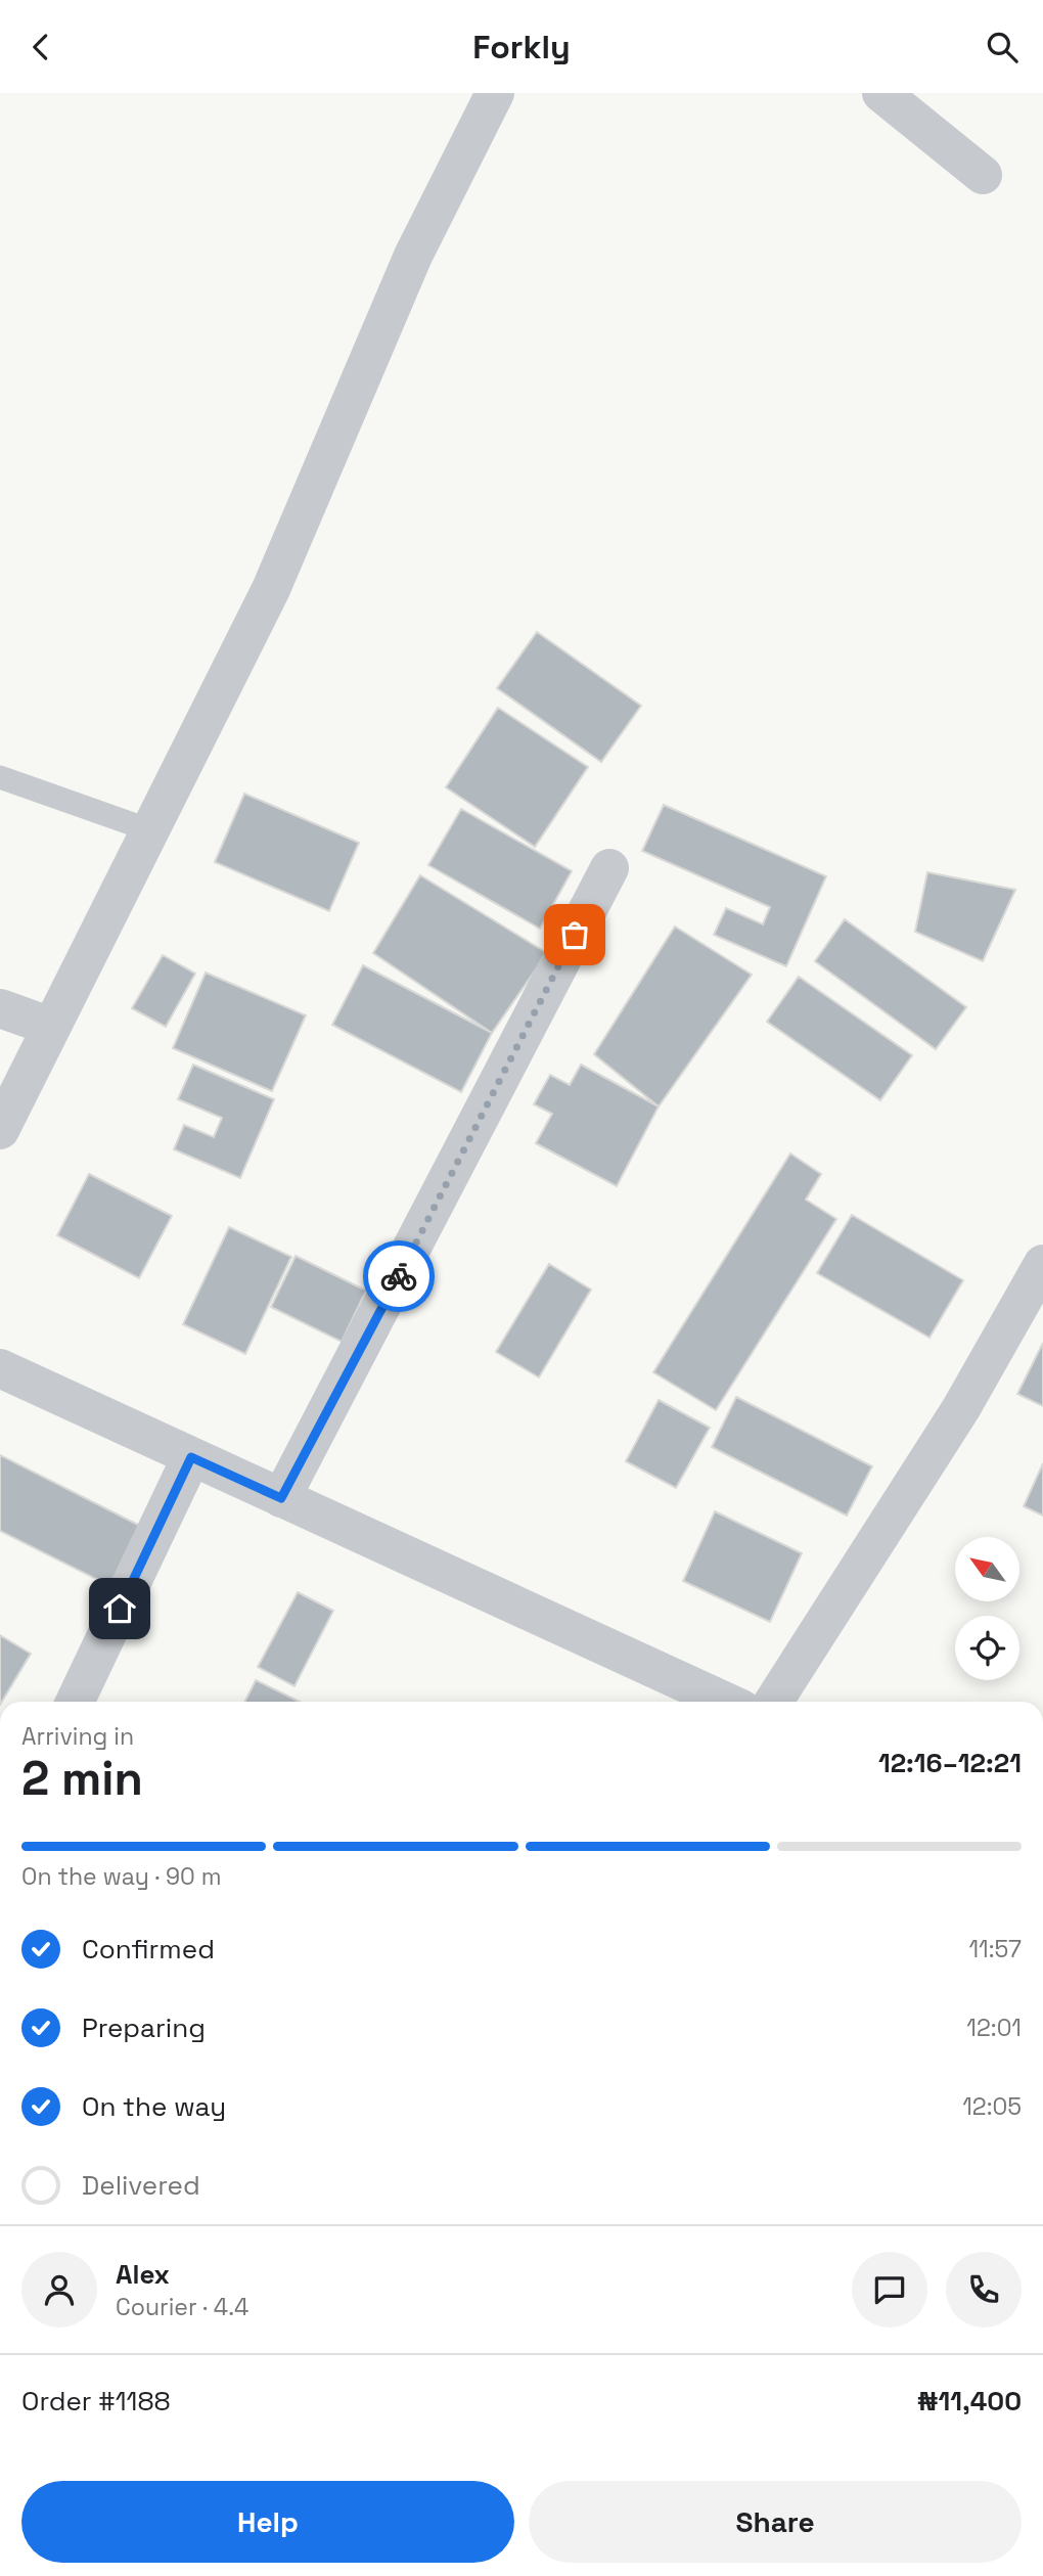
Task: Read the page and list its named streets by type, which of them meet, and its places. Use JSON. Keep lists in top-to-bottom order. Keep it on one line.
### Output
{"north":"top left","page":{"header":"Forkly","heading":["2 min","Arriving in","12:16–12:21"],"panel":["Alex","Courier · 4.4","Order #1188","₦11,400"],"bar":"On the way · 90 m","list":[["Confirmed","11:57"],["Preparing","12:01"],["On the way","12:05"],"Delivered"],"buttons":["Help","Share"]}}
